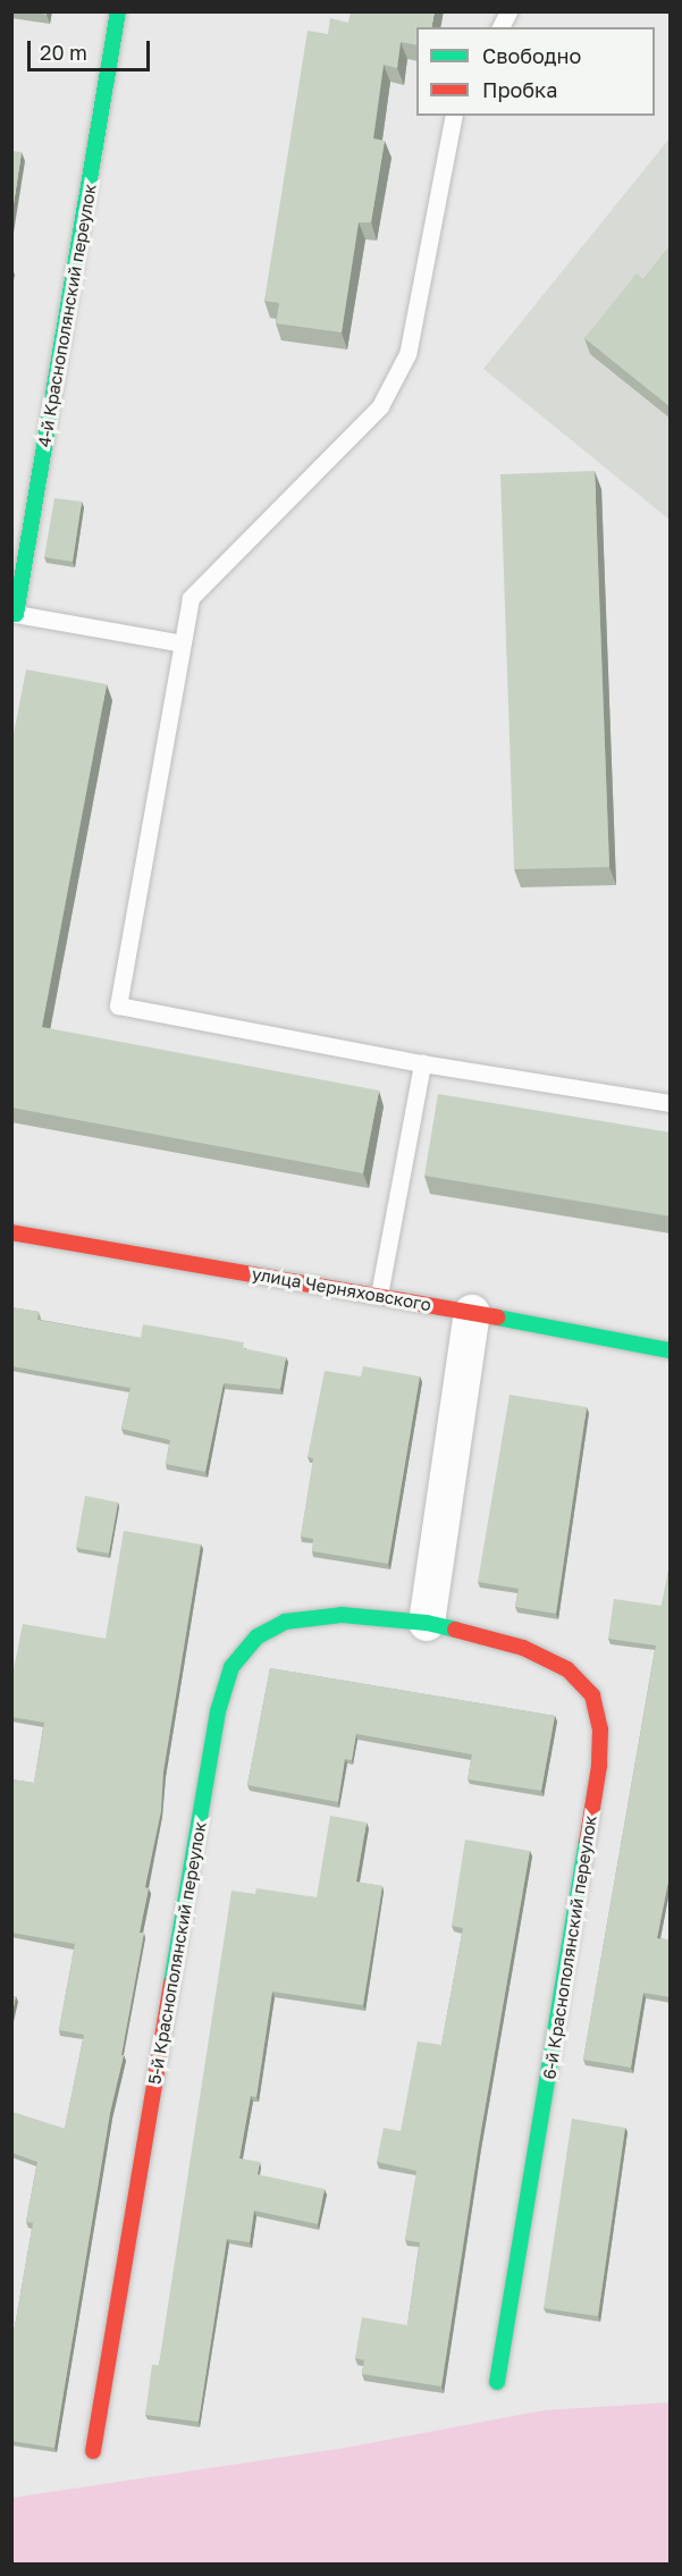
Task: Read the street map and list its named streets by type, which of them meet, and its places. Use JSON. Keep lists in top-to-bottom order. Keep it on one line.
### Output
{"streets":{"street":["4-й Краснополянский переулок","улица Черняховского","6-й Краснополянский переулок","5-й Краснополянский переулок"]},"crossings":[["6-й Краснополянский переулок","5-й Краснополянский переулок"]],"legend":["Свободно","Пробка"],"scale_bar":"20 m"}
